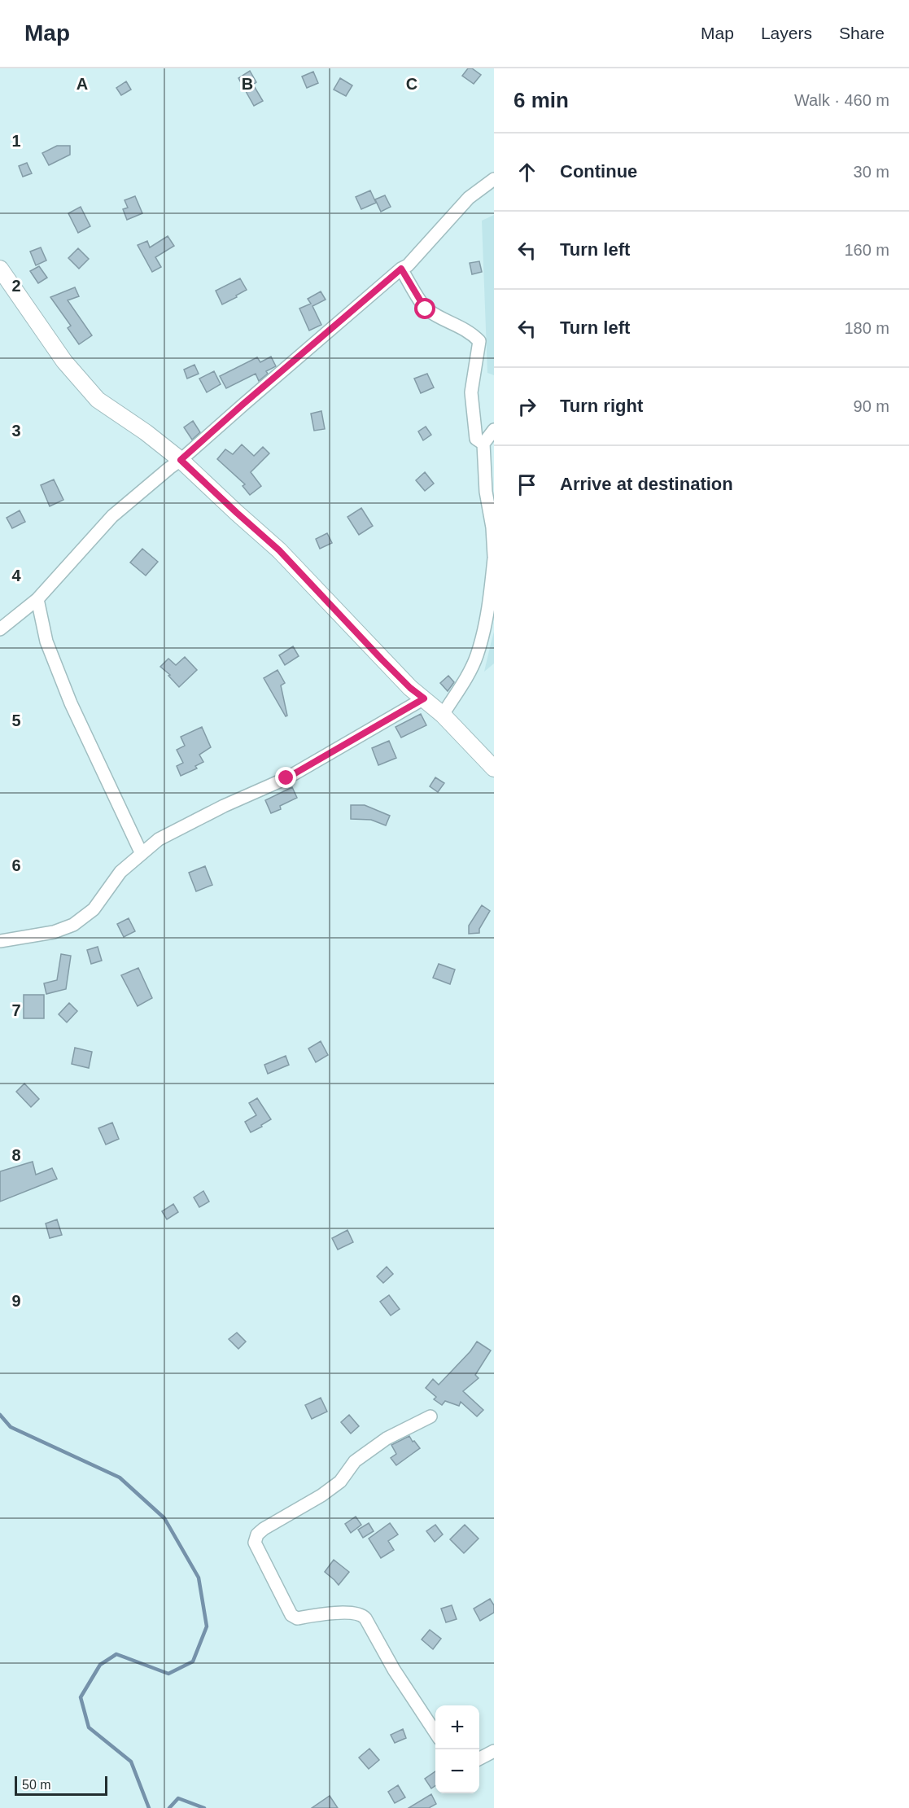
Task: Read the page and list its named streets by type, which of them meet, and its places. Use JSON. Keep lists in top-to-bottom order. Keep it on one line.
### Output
{"scale_bar":"50 m","page":{"header":"Map","nav":["Map","Layers","Share"],"heading":["6 min","Walk · 460 m"],"list":[["Continue","30 m"],["Turn left","160 m"],["Turn left","180 m"],["Turn right","90 m"],"Arrive at destination"],"map_buttons":["+","−"],"scale":"50 m"},"grid":{"columns":["A","B","C"],"rows":["1","2","3","4","5","6","7","8","9"]}}
